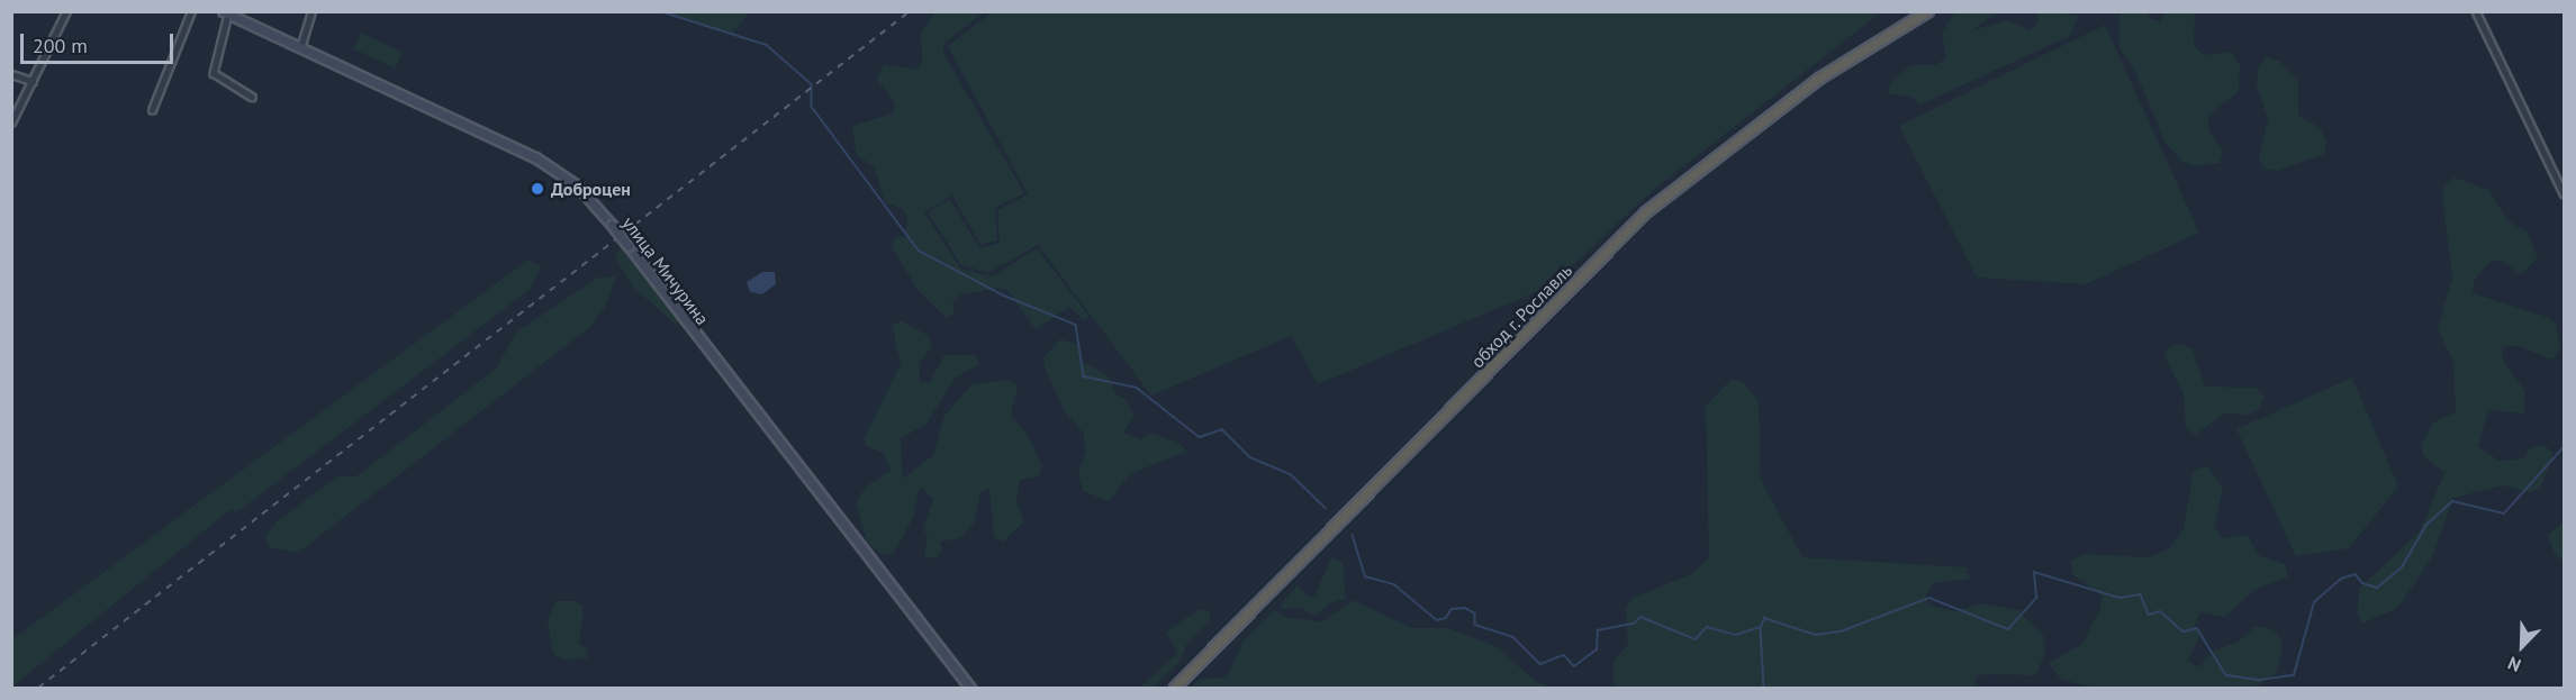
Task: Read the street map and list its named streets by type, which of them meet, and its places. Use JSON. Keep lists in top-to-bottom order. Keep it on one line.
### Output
{"streets":{"highway":["обход г. Рославль"],"main road":["улица Мичурина"]},"places":["Доброцен"],"scale_bar":"200 m","north":"bottom left"}
